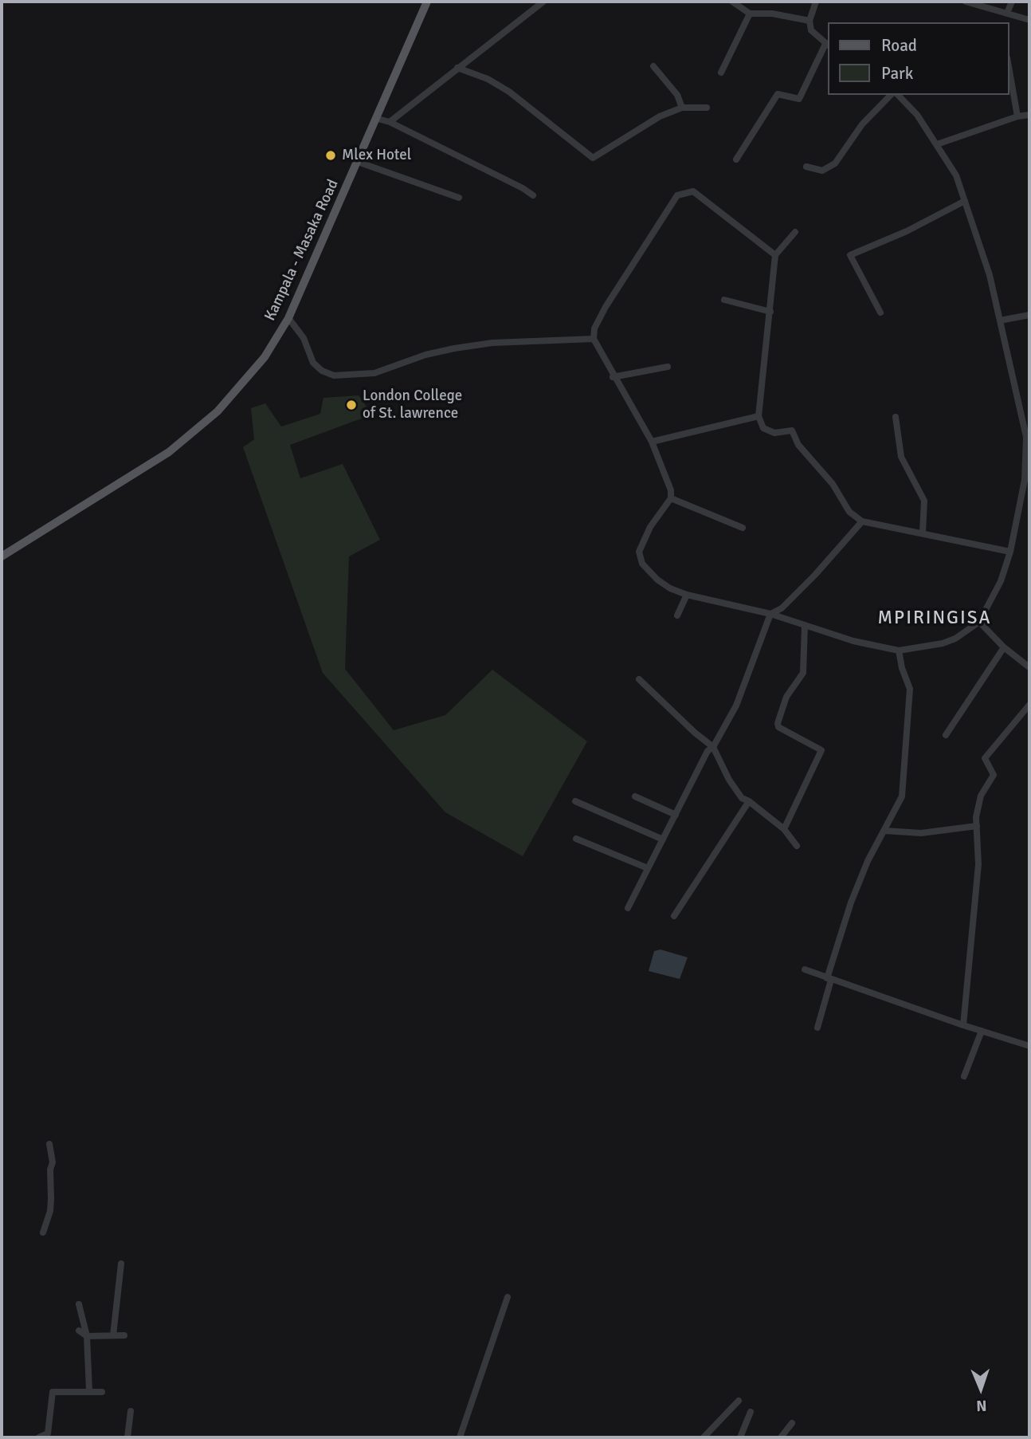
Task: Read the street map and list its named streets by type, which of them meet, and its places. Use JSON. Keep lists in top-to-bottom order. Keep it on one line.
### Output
{"streets":{"main road":["Kampala - Masaka Road"]},"districts":["MPIRINGISA"],"places":["Mlex Hotel","London College of St. lawrence"],"legend":["Road","Park"],"north":"bottom"}
